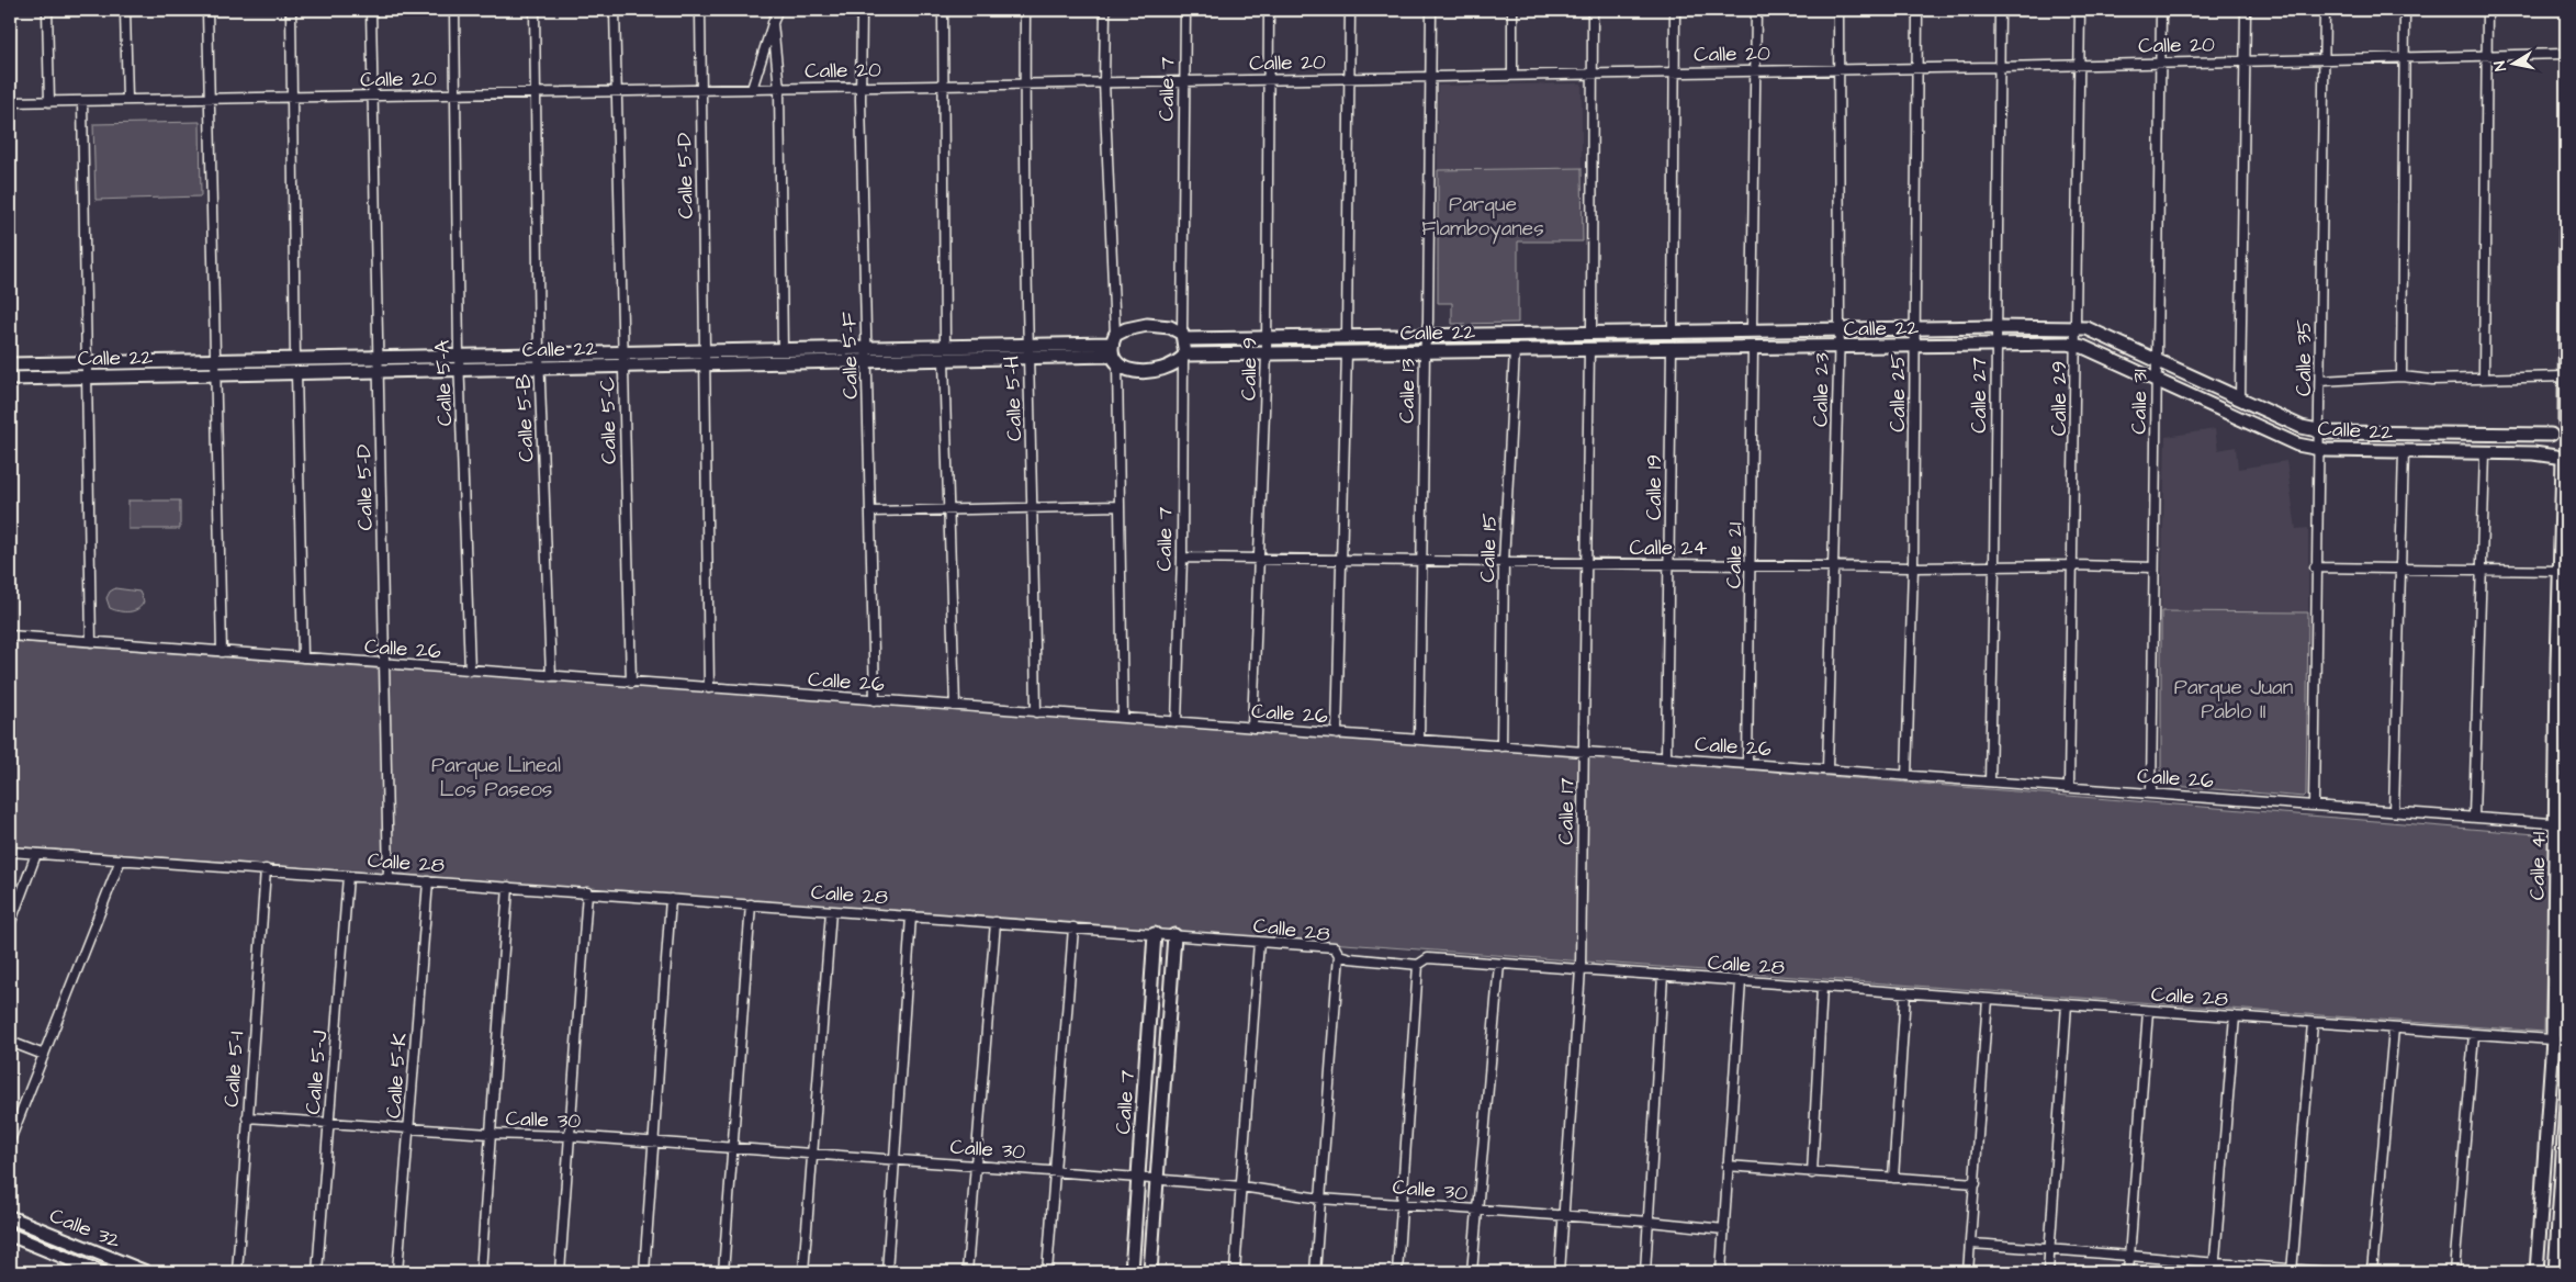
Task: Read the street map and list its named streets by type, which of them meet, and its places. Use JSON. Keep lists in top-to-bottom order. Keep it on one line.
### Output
{"streets":{"street":["Calle 20","Calle 7","Calle 5-D","Calle 22","Calle 5-F","Calle 35","Calle 9","Calle 5-A","Calle 23","Calle 13","Calle 25","Calle 27","Calle 5-H","Calle 29","Calle 31","Calle 5-B","Calle 5-C","Calle 19","Calle 24","Calle 15","Calle 21","Calle 26","Calle 17","Calle 28","Calle 41","Calle 5-I","Calle 5-J","Calle 5-K","Calle 30","Calle 32"]},"crossings":[["Calle 20","Calle 7"],["Calle 20","Calle 5-D"],["Calle 20","Calle 5-F"],["Calle 20","Calle 35"],["Calle 20","Calle 9"],["Calle 20","Calle 5-A"],["Calle 20","Calle 23"],["Calle 20","Calle 13"],["Calle 20","Calle 25"],["Calle 20","Calle 27"],["Calle 20","Calle 5-H"],["Calle 20","Calle 29"],["Calle 20","Calle 31"],["Calle 20","Calle 5-B"],["Calle 20","Calle 5-C"],["Calle 7","Calle 22"],["Calle 7","Calle 24"],["Calle 7","Calle 26"],["Calle 7","Calle 28"],["Calle 7","Calle 30"],["Calle 5-D","Calle 22"],["Calle 5-D","Calle 26"],["Calle 5-D","Calle 28"],["Calle 22","Calle 5-F"],["Calle 22","Calle 35"],["Calle 22","Calle 9"],["Calle 22","Calle 5-A"],["Calle 22","Calle 23"],["Calle 22","Calle 13"],["Calle 22","Calle 25"],["Calle 22","Calle 27"],["Calle 22","Calle 5-H"],["Calle 22","Calle 29"],["Calle 22","Calle 31"],["Calle 22","Calle 5-B"],["Calle 22","Calle 5-C"],["Calle 22","Calle 19"],["Calle 22","Calle 15"],["Calle 22","Calle 21"],["Calle 22","Calle 17"],["Calle 22","Calle 41"],["Calle 5-F","Calle 26"],["Calle 35","Calle 26"],["Calle 9","Calle 24"],["Calle 9","Calle 26"],["Calle 5-A","Calle 26"],["Calle 23","Calle 24"],["Calle 23","Calle 26"],["Calle 13","Calle 24"],["Calle 13","Calle 26"],["Calle 25","Calle 24"],["Calle 25","Calle 26"],["Calle 27","Calle 24"],["Calle 27","Calle 26"],["Calle 5-H","Calle 26"],["Calle 29","Calle 24"],["Calle 29","Calle 26"],["Calle 31","Calle 24"],["Calle 31","Calle 26"],["Calle 5-B","Calle 26"],["Calle 5-C","Calle 26"],["Calle 19","Calle 24"],["Calle 19","Calle 26"],["Calle 24","Calle 15"],["Calle 24","Calle 21"],["Calle 24","Calle 17"],["Calle 15","Calle 26"],["Calle 21","Calle 26"],["Calle 26","Calle 17"],["Calle 26","Calle 41"],["Calle 17","Calle 28"],["Calle 17","Calle 30"],["Calle 28","Calle 41"],["Calle 28","Calle 5-I"],["Calle 28","Calle 5-J"],["Calle 28","Calle 5-K"],["Calle 5-I","Calle 30"],["Calle 5-J","Calle 30"],["Calle 5-K","Calle 30"]],"parks":["Parque Flamboyanes","Parque Juan Pablo II","Parque Lineal Los Paseos"],"north":"left"}
